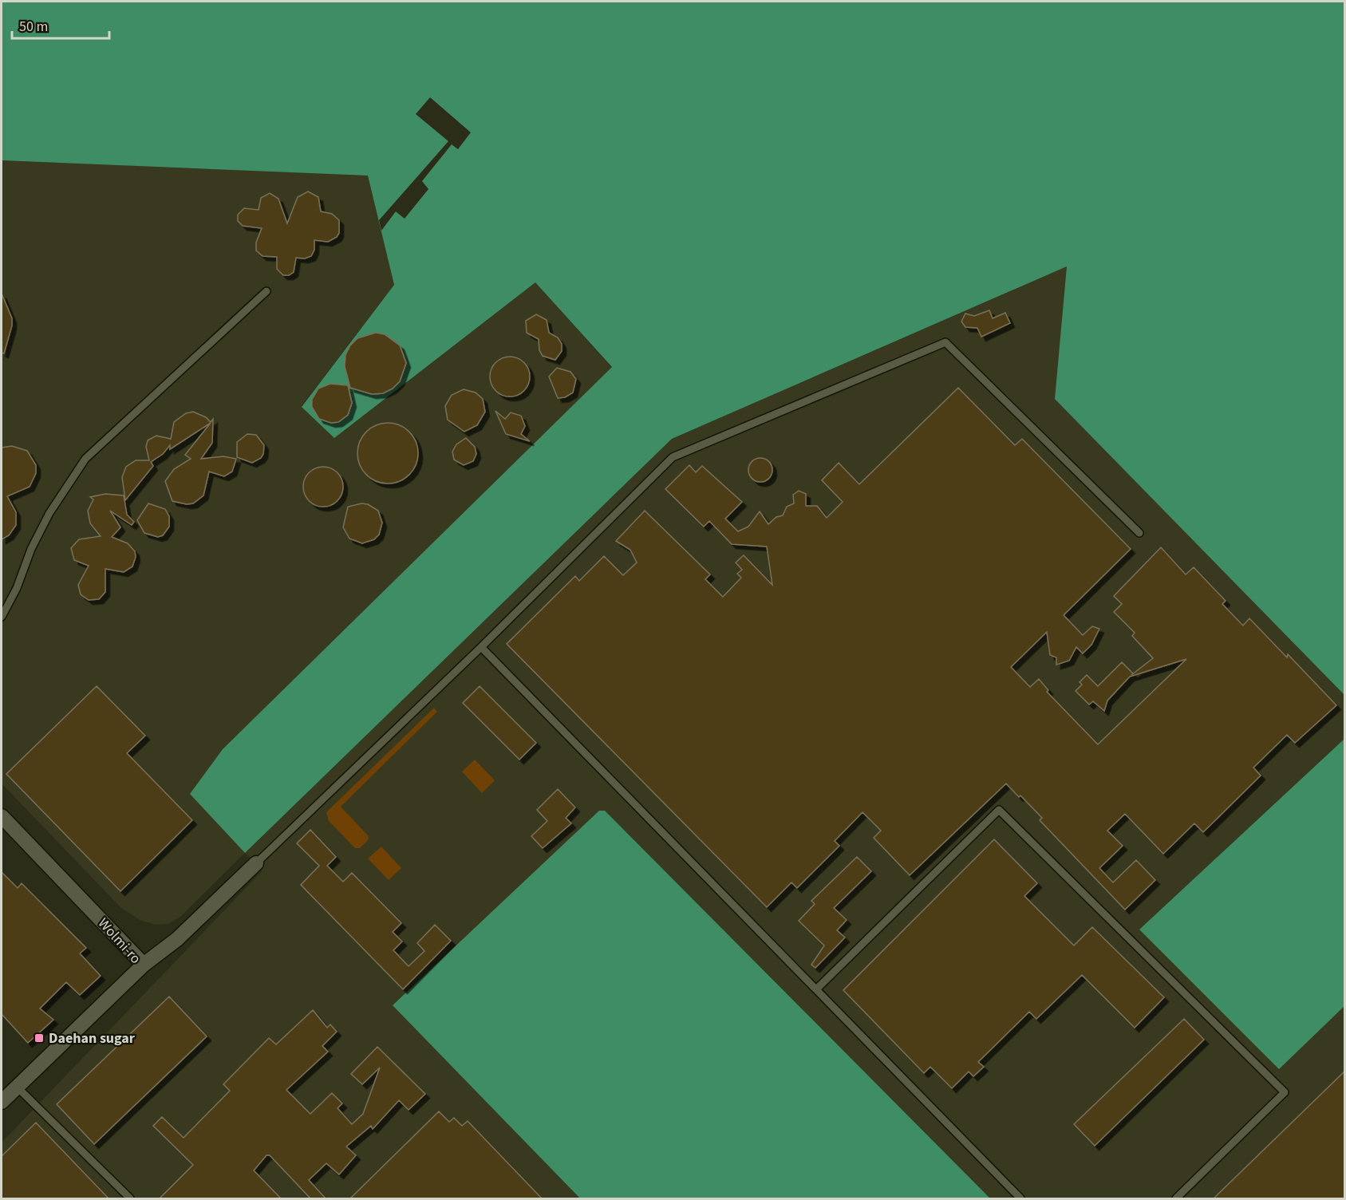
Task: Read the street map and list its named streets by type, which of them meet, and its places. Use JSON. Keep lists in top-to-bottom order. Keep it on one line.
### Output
{"streets":{"main road":["Wolmi-ro"]},"places":{"transit":["Daehan sugar"]},"scale_bar":"50 m"}
